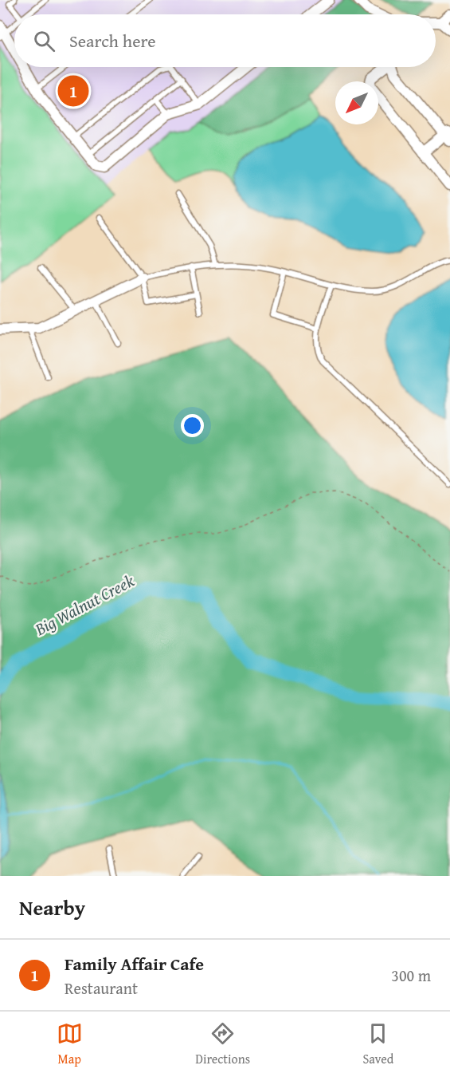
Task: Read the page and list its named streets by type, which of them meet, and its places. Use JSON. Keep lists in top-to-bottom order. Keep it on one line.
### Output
{"water":["Big Walnut Creek"],"north":"bottom left","page":{"search":"Search here","pins":"1","heading":"Nearby","list":[{"mark":"1","name":"Family Affair Cafe","note":"Restaurant","value":"300 m"}],"nav":["Map","Directions","Saved"]}}
